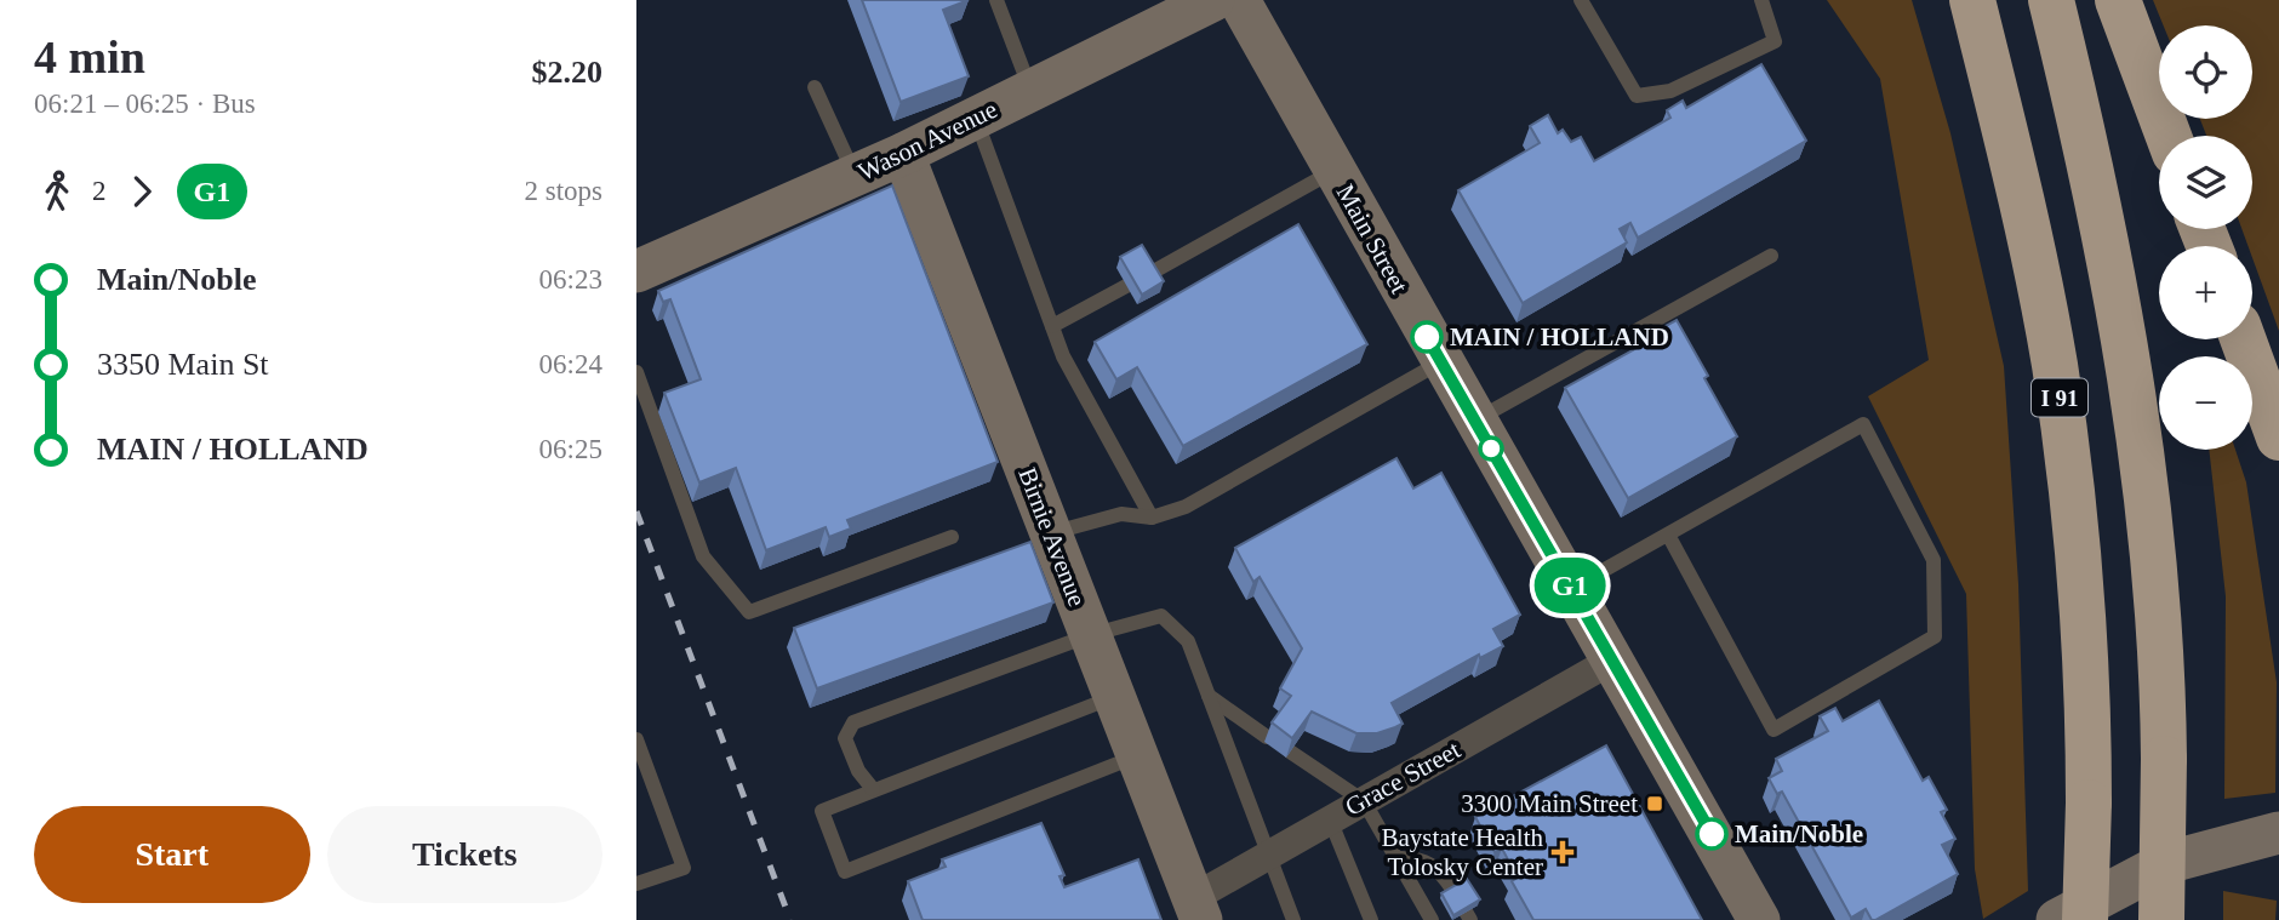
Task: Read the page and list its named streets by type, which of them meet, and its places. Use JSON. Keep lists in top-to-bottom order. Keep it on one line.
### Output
{"streets":{"highway":["I 91"],"main road":["Wason Avenue","Main Street","Birnie Avenue"],"street":["Grace Street"]},"crossings":[["Wason Avenue","Birnie Avenue"],["Main Street","Grace Street"],["Birnie Avenue","Grace Street"]],"places":{"other":["MAIN / HOLLAND","Main/Noble"],"transit":["3300 Main Street"],"health":["Baystate Health Tolosky Center"]},"lines":["bus line G1"],"page":{"heading":["4 min","06:21 – 06:25 · Bus","$2.20"],"on_map":"G1","map_buttons":["+","−"],"legs":["2","G1","2 stops"],"list":[{"name":"Main/Noble","value":"06:23"},{"name":"3350 Main St","value":"06:24"},{"name":"MAIN / HOLLAND","value":"06:25"}],"buttons":["Start","Tickets"]}}
